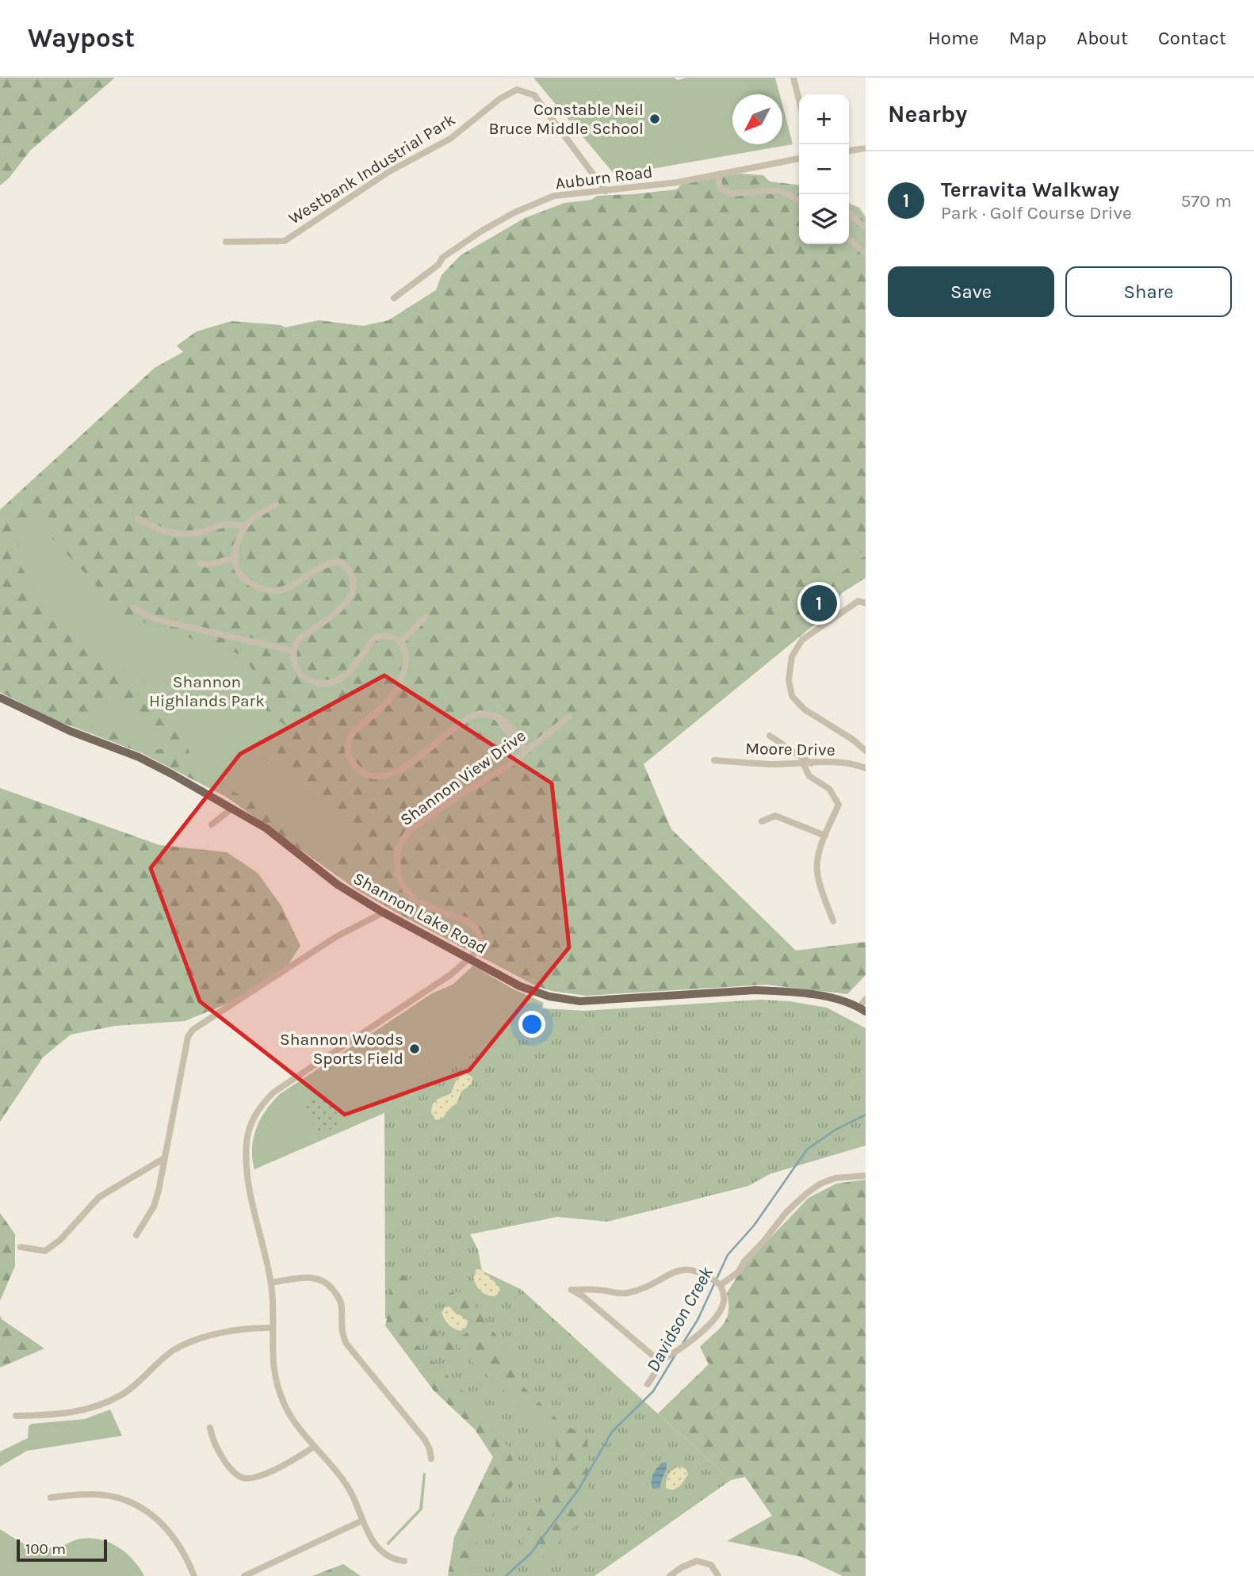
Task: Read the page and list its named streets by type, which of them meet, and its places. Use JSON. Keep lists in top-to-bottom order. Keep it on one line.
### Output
{"streets":{"main road":["Shannon Lake Road"],"street":["Westbank Industrial Park","Auburn Road","Moore Drive","Shannon View Drive"]},"crossings":[["Westbank Industrial Park","Auburn Road"],["Shannon View Drive","Shannon Lake Road"]],"water":["Davidson Creek"],"parks":["Shannon Highlands Park"],"places":["Constable Neil Bruce Middle School","Shannon Woods Sports Field"],"scale_bar":"100 m","north":"bottom left","page":{"header":"Waypost","nav":["Home","Map","About","Contact"],"heading":"Nearby","map_buttons":["+","−"],"list":[{"mark":"1","name":"Terravita Walkway","note":"Park · Golf Course Drive","value":"570 m"}],"buttons":["Save","Share"],"pins":"1","scale":"100 m"}}
